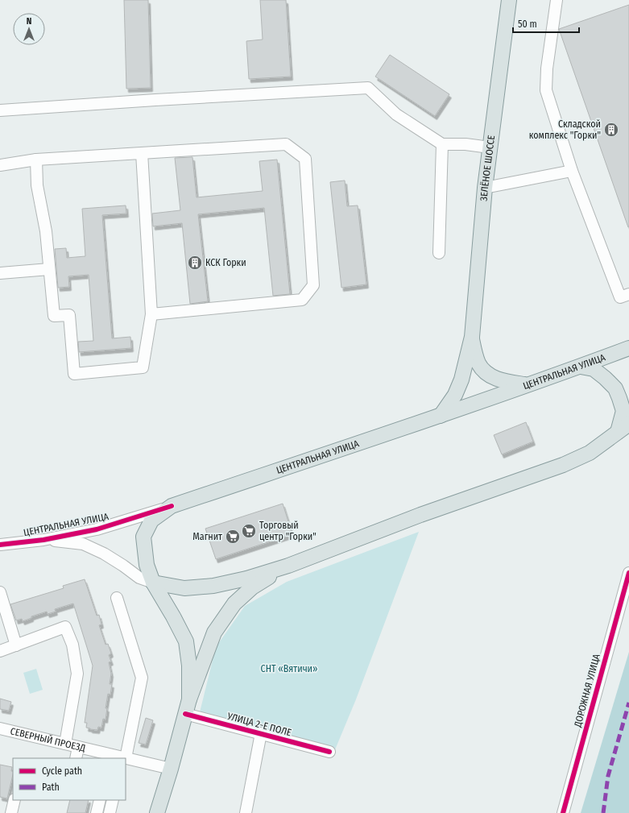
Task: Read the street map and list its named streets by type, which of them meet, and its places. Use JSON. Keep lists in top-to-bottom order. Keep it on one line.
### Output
{"streets":{"main road":["ЗЕЛЁНОЕ ШОССЕ","ЦЕНТРАЛЬНАЯ УЛИЦА"],"street":["ДОРОЖНАЯ УЛИЦА","УЛИЦА 2-Е ПОЛЕ","СЕВЕРНЫЙ ПРОЕЗД"]},"parks":["СНТ «Вятичи»"],"places":{"building":["Складской комплекс \"Горки\"","КСК Горки"],"supermarket":["Торговый центр \"Горки\"","Магнит"]},"legend":["Cycle path","Path"],"scale_bar":"50 m","north":"top"}
